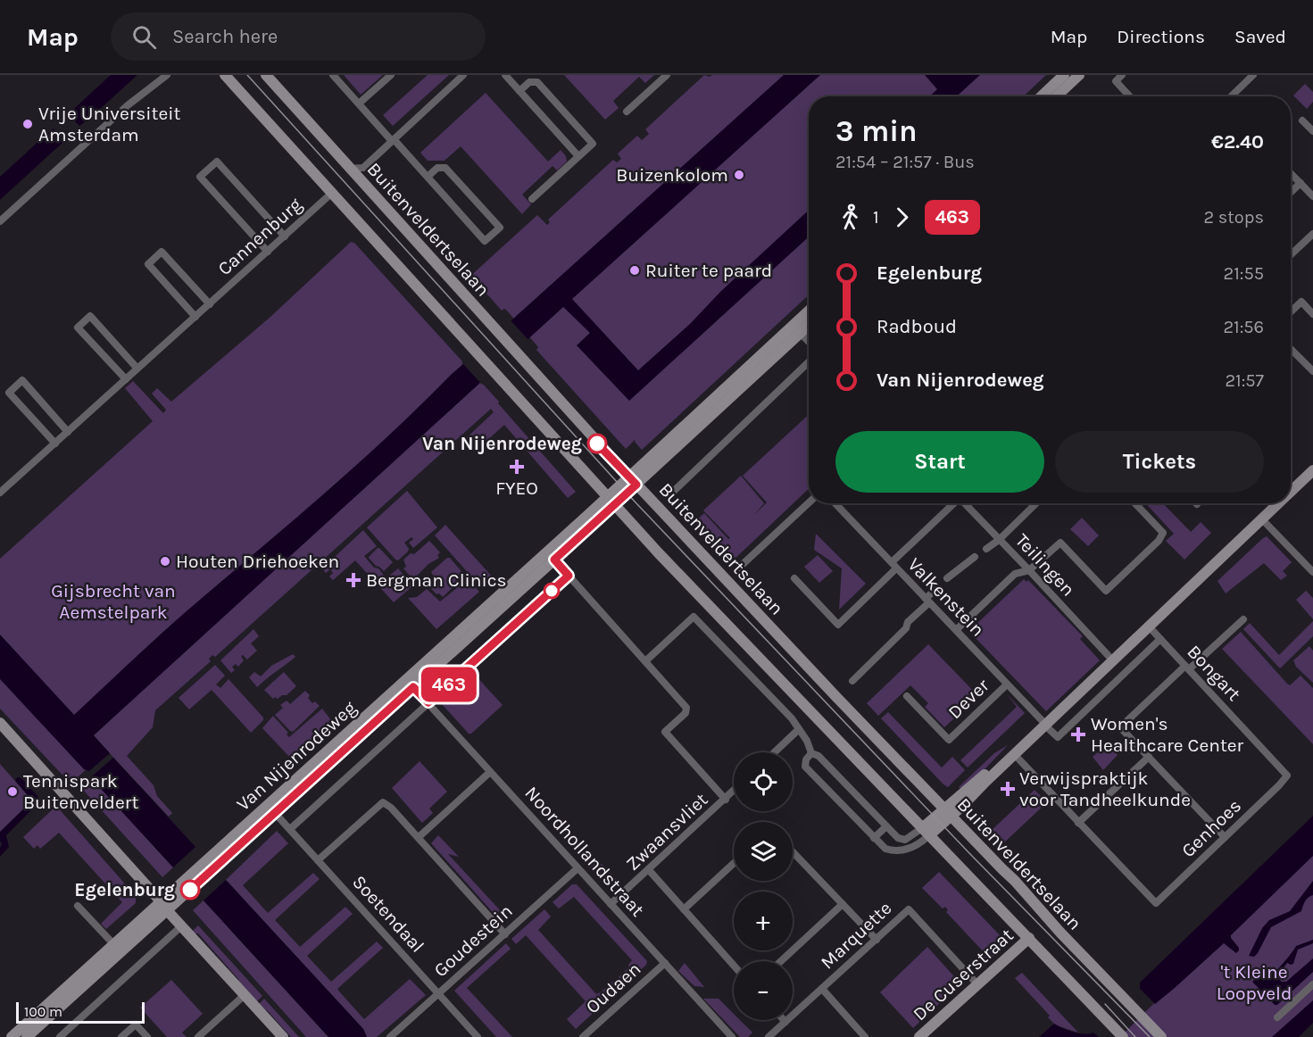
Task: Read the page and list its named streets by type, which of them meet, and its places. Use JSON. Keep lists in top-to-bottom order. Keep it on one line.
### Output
{"streets":{"main road":["Buitenveldertselaan","Van Nijenrodeweg","De Cuserstraat"],"street":["Cannenburg","Teilingen","Valkenstein","Bongart","Dever","Genhoes","Zwaansvliet","Noordhollandstraat","Soetendaal","Marquette","Goudestein","Oudaen"]},"crossings":[["Buitenveldertselaan","Van Nijenrodeweg"],["Valkenstein","Dever"],["Bongart","Genhoes"],["Van Nijenrodeweg","Noordhollandstraat"],["Van Nijenrodeweg","Soetendaal"],["Zwaansvliet","Noordhollandstraat"],["Noordhollandstraat","Goudestein"],["Noordhollandstraat","Oudaen"],["Soetendaal","Goudestein"],["Marquette","De Cuserstraat"]],"parks":["Gijsbrecht van Aemstelpark","'t Kleine Loopveld"],"places":{"other":["Vrije Universiteit Amsterdam","Buizenkolom","Ruiter te paard","Van Nijenrodeweg","Houten Driehoeken","Tennispark Buitenveldert","Egelenburg"],"health":["FYEO","Bergman Clinics","Women's Healthcare Center","Verwijspraktijk voor Tandheelkunde"]},"lines":["bus line 463"],"scale_bar":"100 m","page":{"header":"Map","search":"Search here","nav":["Map","Directions","Saved"],"on_map":"463","heading":["3 min","21:54 – 21:57 · Bus","€2.40"],"legs":["1","463","2 stops"],"list":[{"name":"Egelenburg","value":"21:55"},{"name":"Radboud","value":"21:56"},{"name":"Van Nijenrodeweg","value":"21:57"}],"buttons":["Start","Tickets"],"map_buttons":["+","−"],"scale":"100 m"}}
